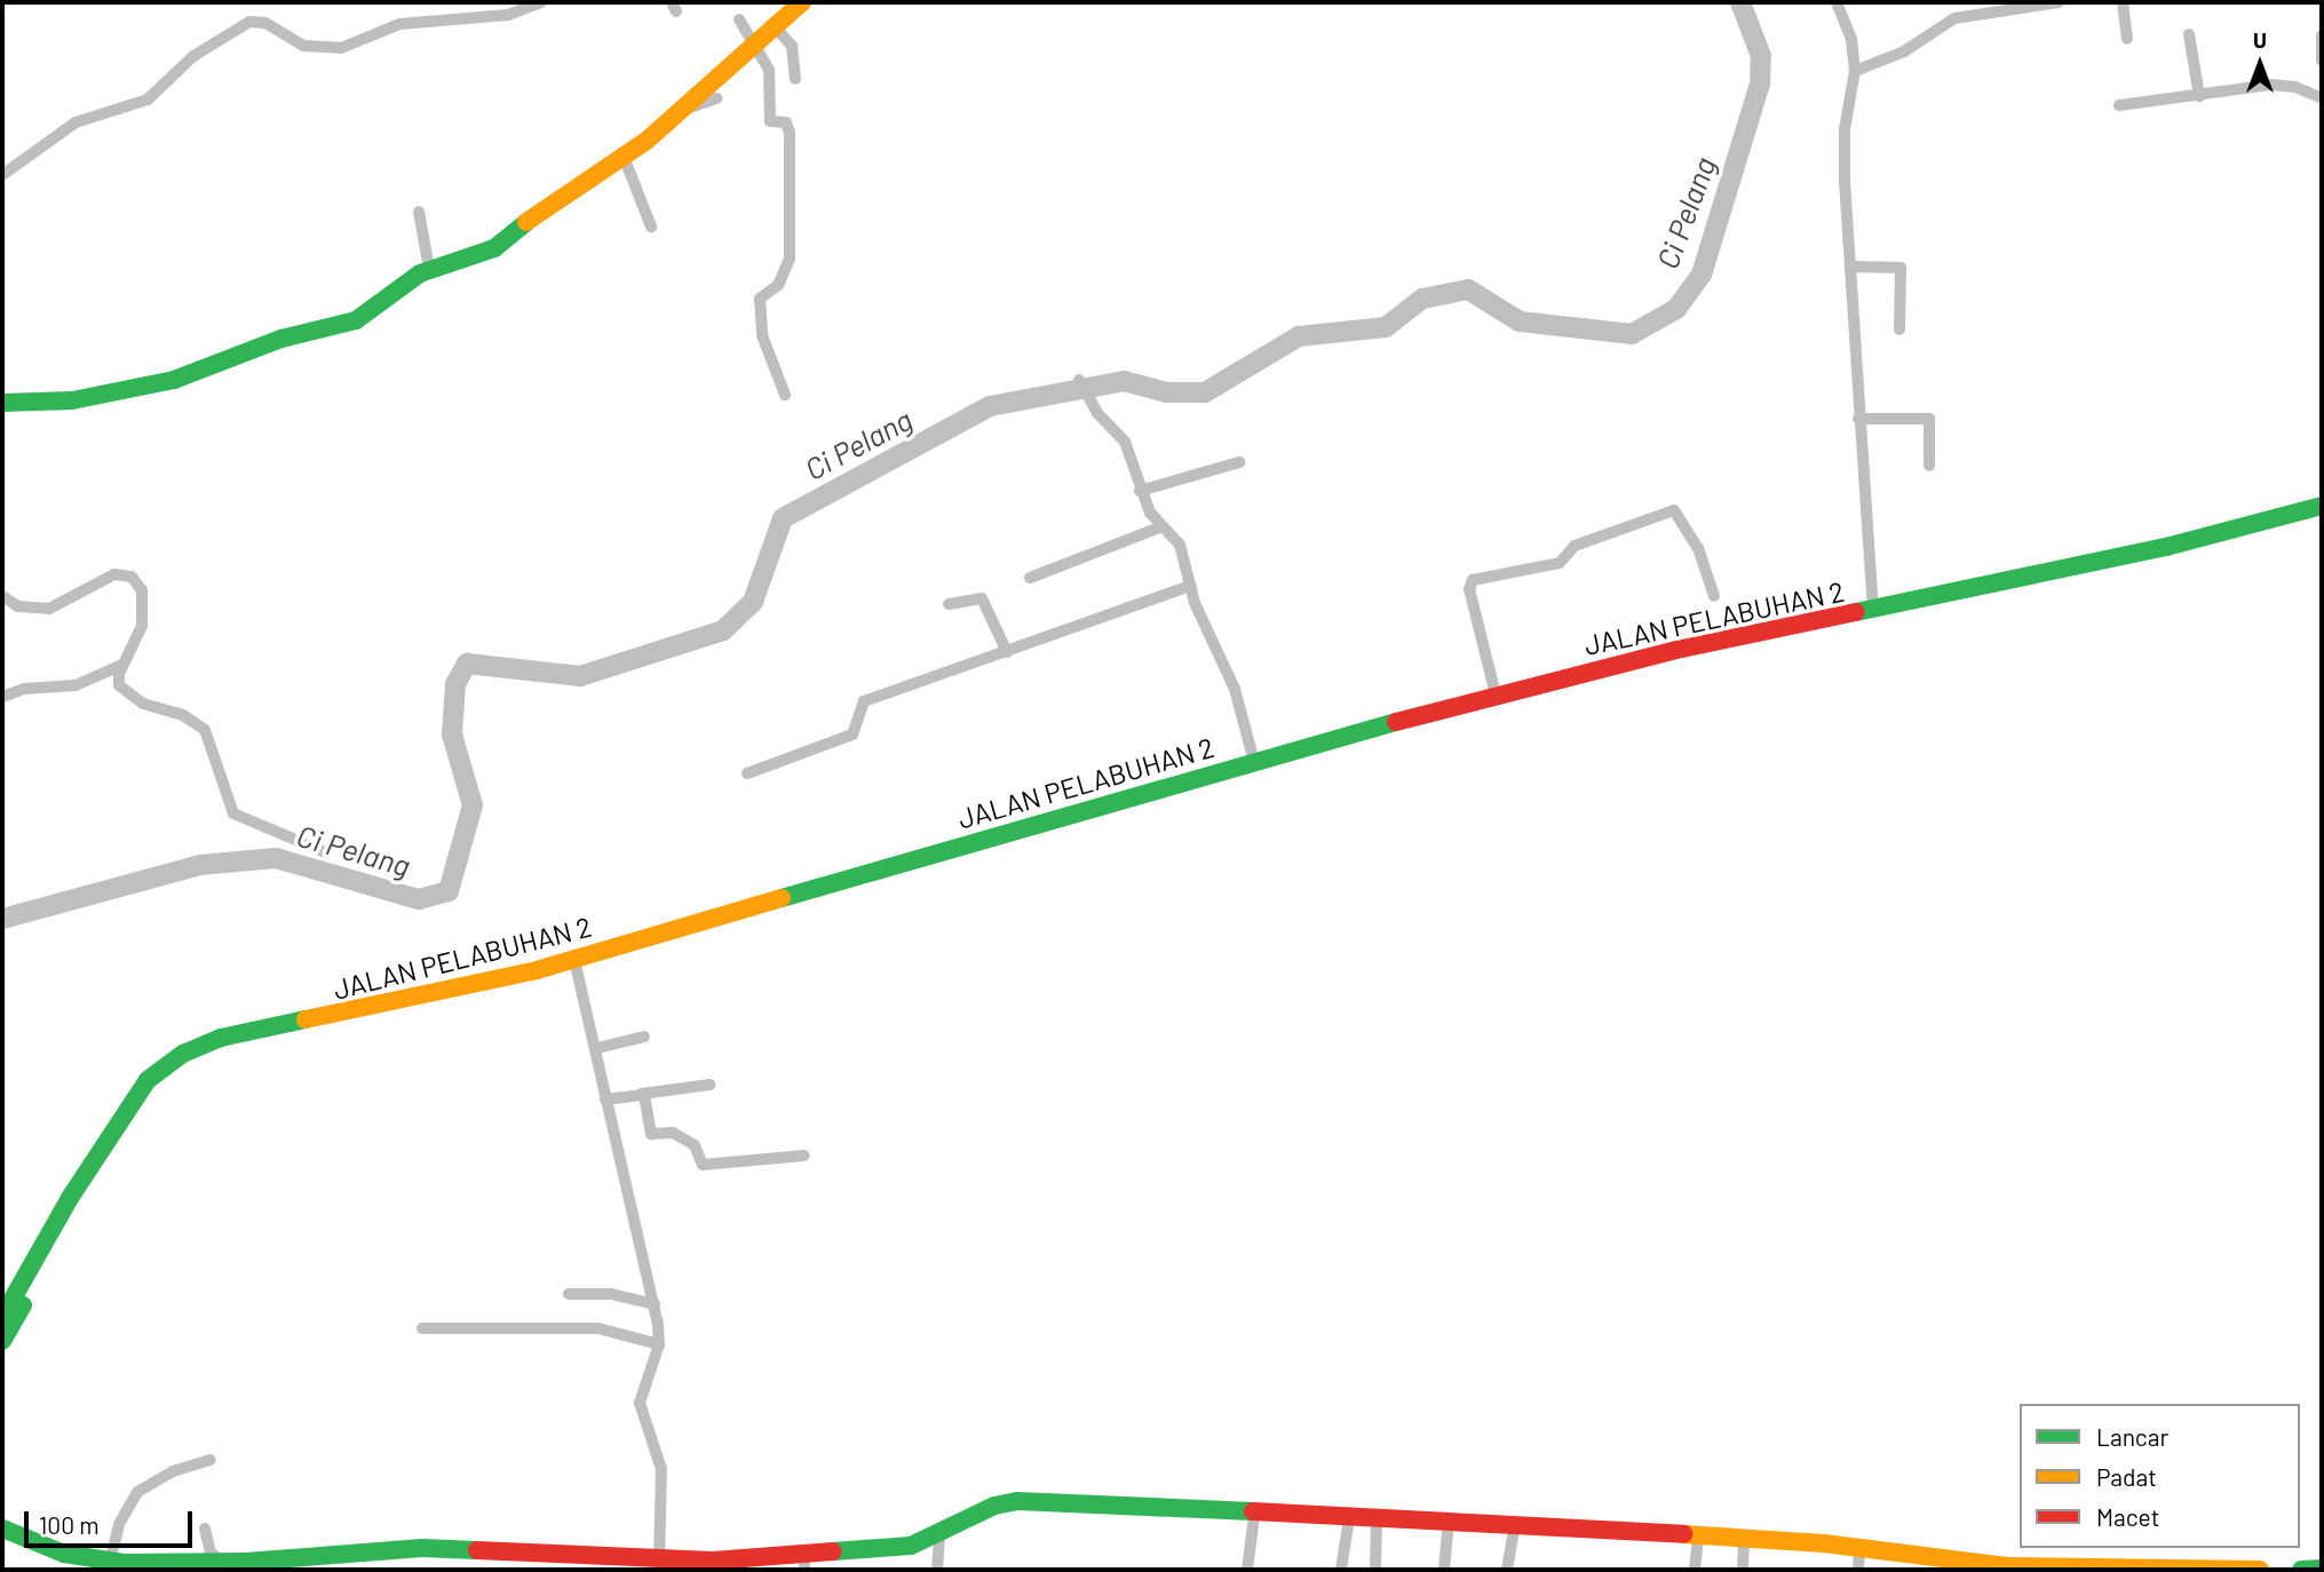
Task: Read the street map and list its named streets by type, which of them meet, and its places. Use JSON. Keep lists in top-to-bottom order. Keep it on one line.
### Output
{"streets":{"street":["JALAN PELABUHAN 2"]},"water":["Ci Pelang"],"legend":["Lancar","Padat","Macet"],"scale_bar":"100 m","north":"top"}
